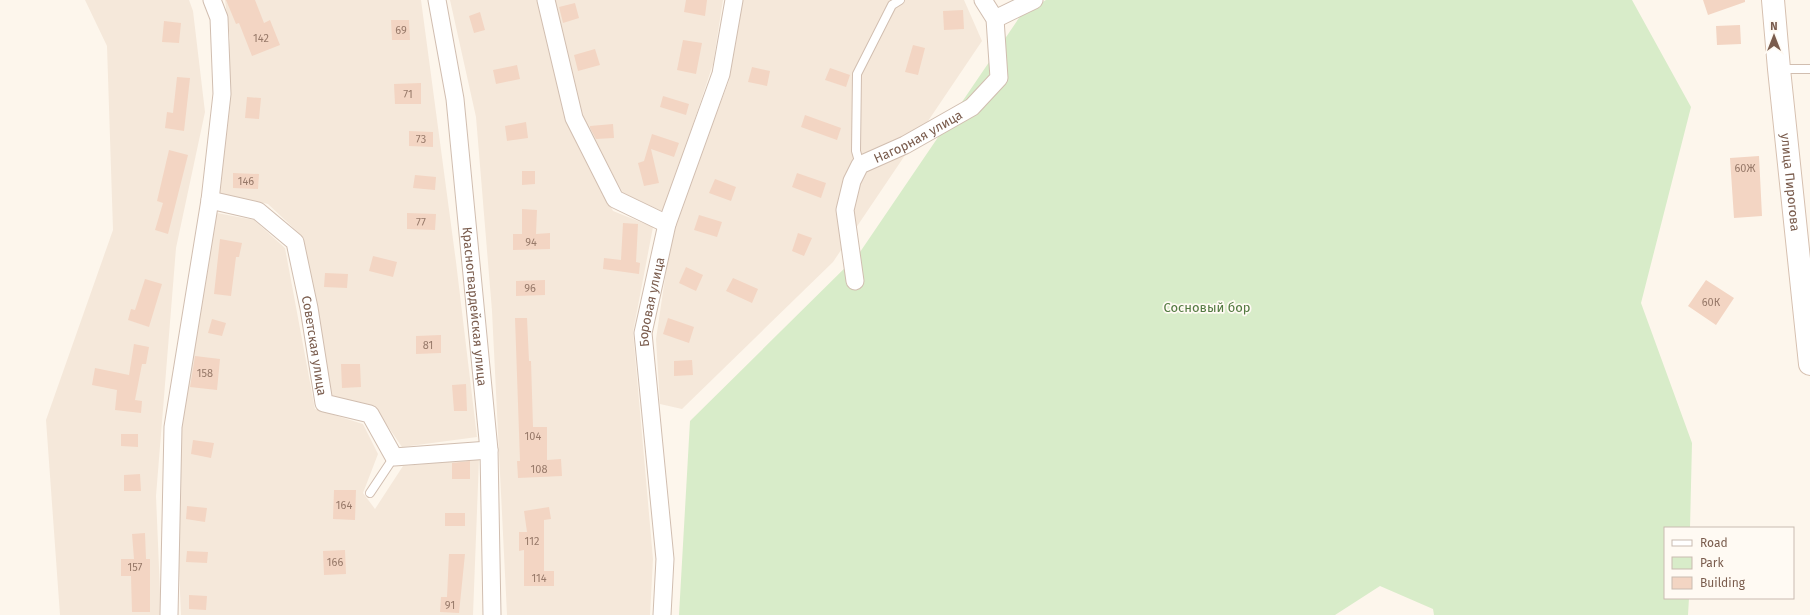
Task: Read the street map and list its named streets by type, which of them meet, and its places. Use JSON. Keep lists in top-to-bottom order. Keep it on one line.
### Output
{"streets":{"street":["Нагорная улица","улица Пирогова","Боровая улица","Красногвардейская улица","Советская улица"]},"parks":["Сосновый бор"],"house_numbers":["69","142","71","73","60Ж","146","77","94","96","60К","81","158","104","108","164","112","166","157","114","91"],"legend":["Road","Park","Building"],"north":"top"}
